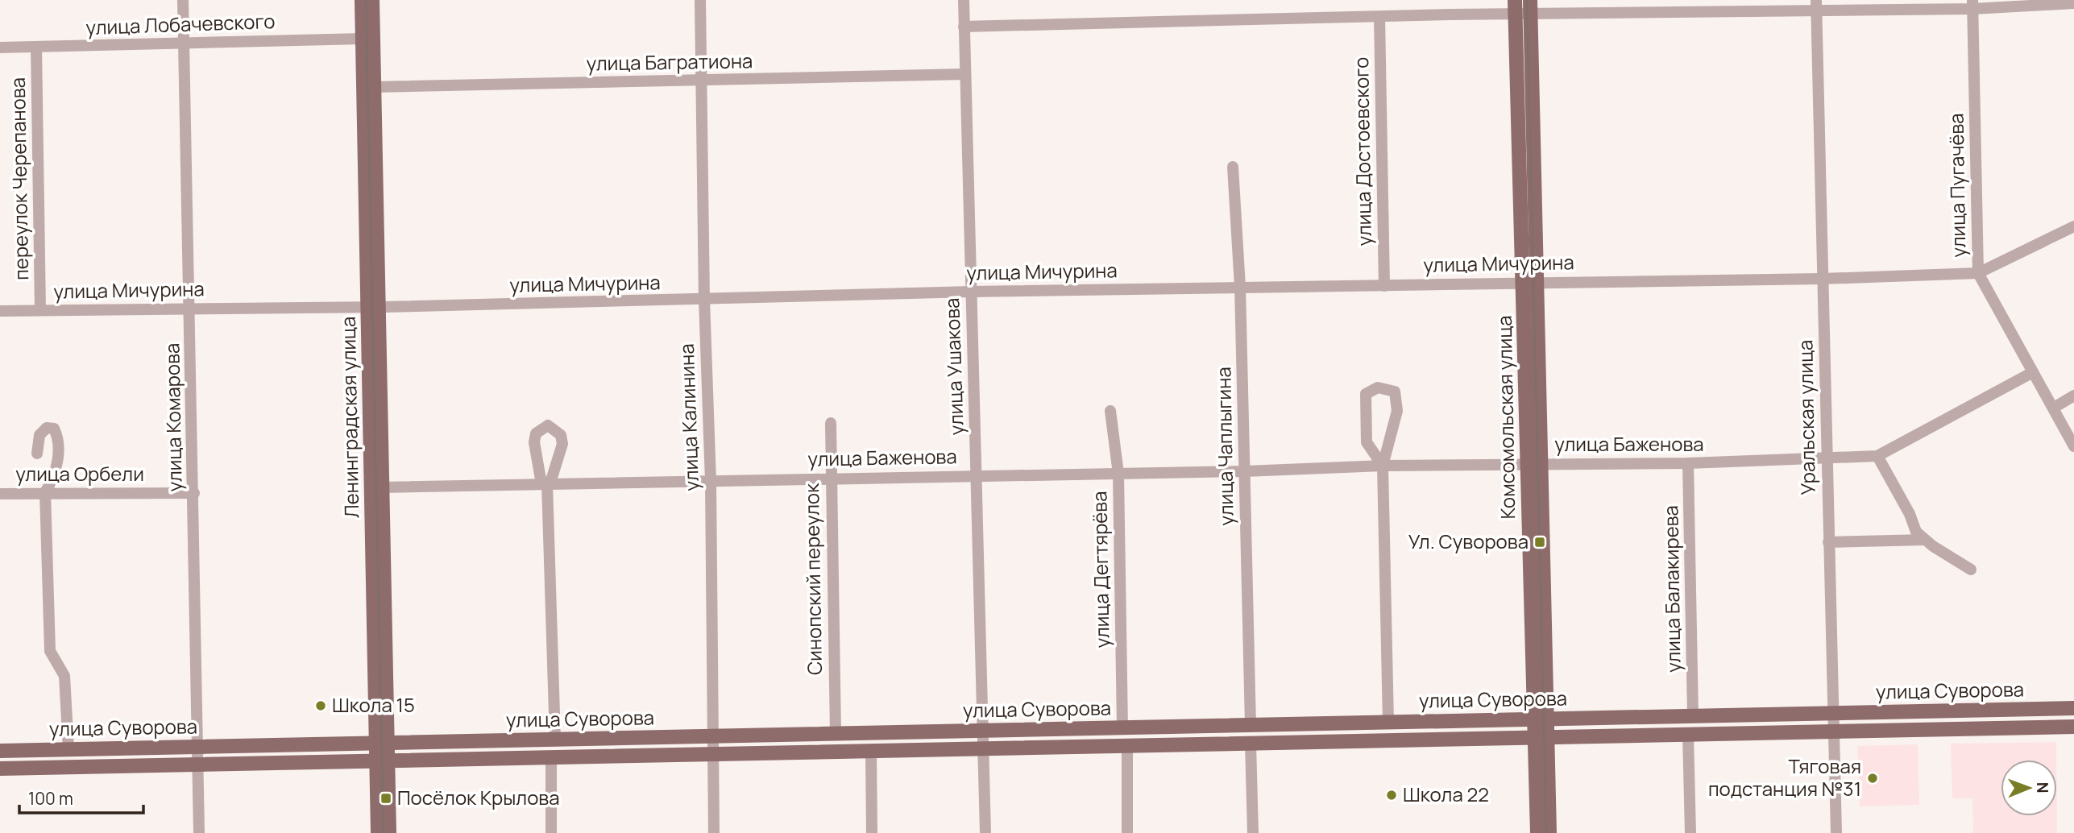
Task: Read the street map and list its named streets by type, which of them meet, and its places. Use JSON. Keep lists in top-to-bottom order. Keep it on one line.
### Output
{"streets":{"main road":["Ленинградская улица","Комсомольская улица","улица Суворова"],"street":["улица Лобачевского","улица Багратиона","улица Достоевского","переулок Черепанова","улица Пугачёва","улица Мичурина","улица Ушакова","улица Комарова","улица Калинина","Уральская улица","улица Баженова","улица Чаплыгина","улица Орбели","улица Дегтярёва","Синопский переулок","улица Балакирева"]},"crossings":[["улица Лобачевского","переулок Черепанова"],["улица Лобачевского","улица Комарова"],["улица Лобачевского","Ленинградская улица"],["улица Багратиона","улица Ушакова"],["улица Багратиона","Ленинградская улица"],["улица Багратиона","улица Калинина"],["улица Достоевского","улица Мичурина"],["переулок Черепанова","улица Мичурина"],["улица Пугачёва","улица Мичурина"],["улица Пугачёва","улица Баженова"],["улица Мичурина","улица Ушакова"],["улица Мичурина","улица Комарова"],["улица Мичурина","Ленинградская улица"],["улица Мичурина","улица Калинина"],["улица Мичурина","Комсомольская улица"],["улица Мичурина","Уральская улица"],["улица Мичурина","улица Чаплыгина"],["улица Ушакова","улица Баженова"],["улица Ушакова","улица Суворова"],["улица Комарова","улица Орбели"],["улица Комарова","улица Суворова"],["Ленинградская улица","улица Баженова"],["Ленинградская улица","улица Суворова"],["улица Калинина","улица Баженова"],["улица Калинина","улица Суворова"],["Комсомольская улица","улица Баженова"],["Комсомольская улица","улица Суворова"],["Уральская улица","улица Баженова"],["Уральская улица","улица Суворова"],["улица Баженова","улица Чаплыгина"],["улица Баженова","улица Дегтярёва"],["улица Баженова","Синопский переулок"],["улица Баженова","улица Балакирева"],["улица Чаплыгина","улица Суворова"],["улица Дегтярёва","улица Суворова"],["Синопский переулок","улица Суворова"],["улица Балакирева","улица Суворова"]],"places":{"transit":["Ул. Суворова","Посёлок Крылова"],"other":["Школа 15","Тяговая подстанция №31","Школа 22"]},"scale_bar":"100 m","north":"right"}
